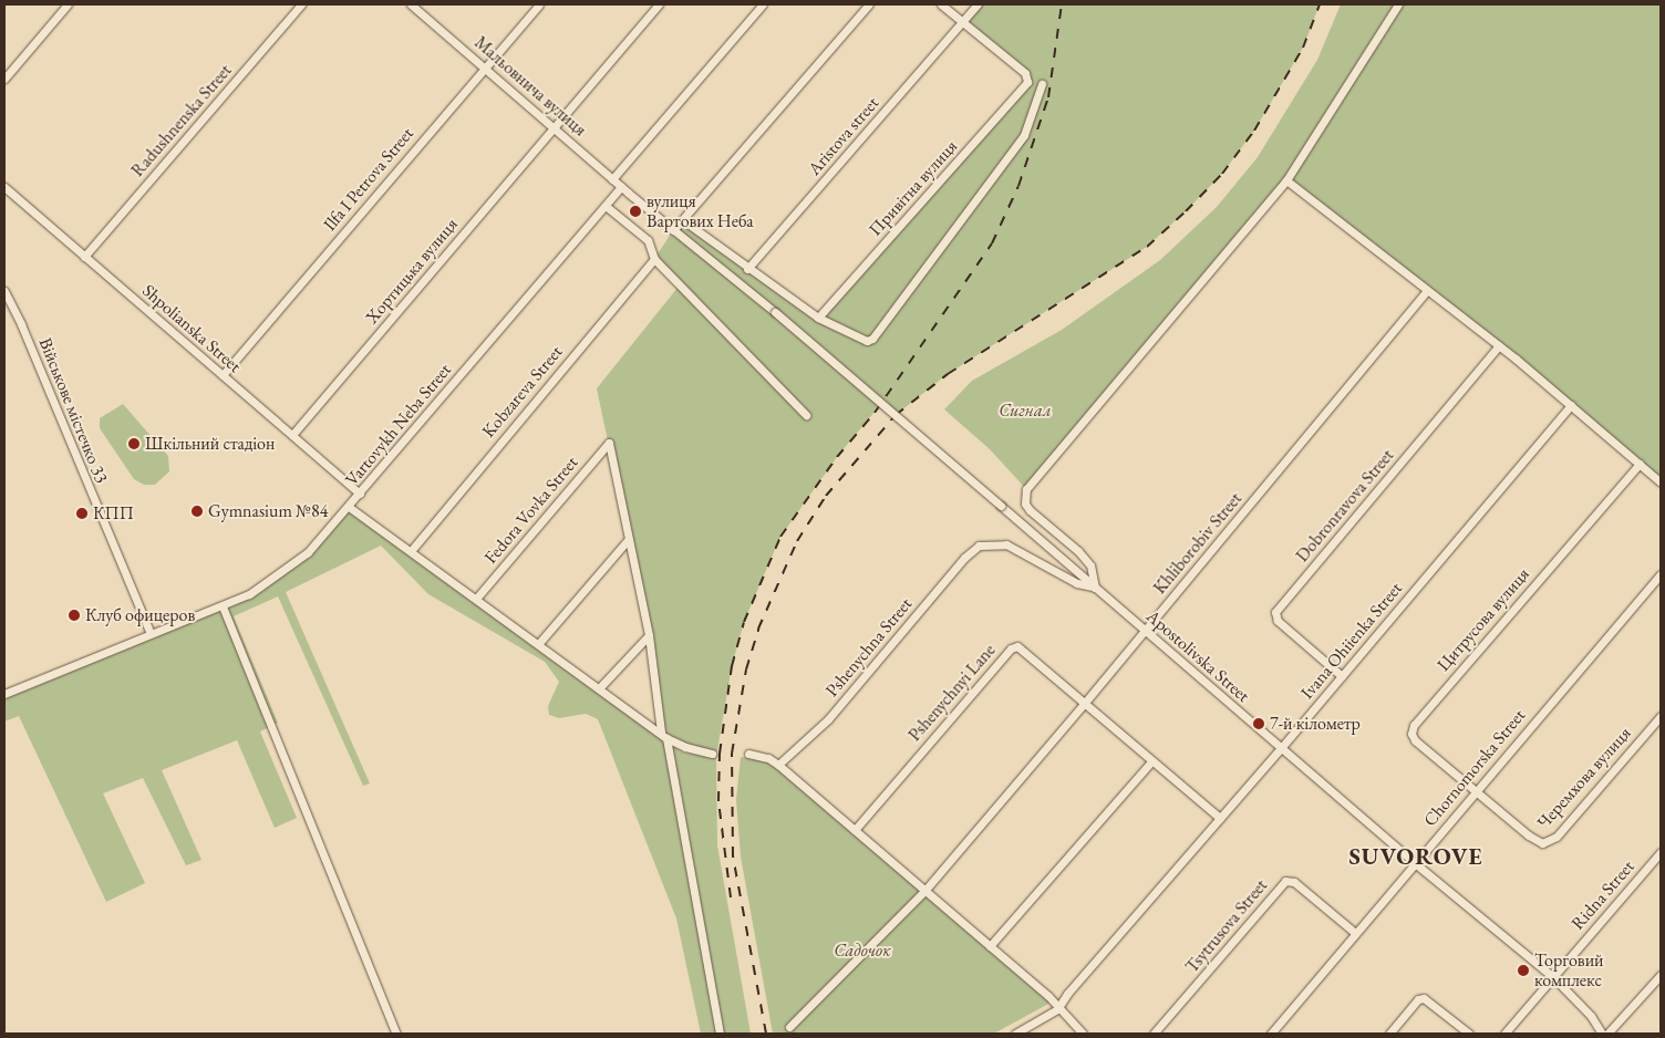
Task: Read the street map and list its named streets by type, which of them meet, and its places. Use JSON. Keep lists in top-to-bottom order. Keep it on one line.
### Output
{"streets":{"street":["Мальовнича вулиця","Radushnenska Street","Aristova street","Ilfa I Petrova Street","Привітна вулиця","Хортицька вулиця","Shpolianska Street","Kobzareva Street","Військове містечко 33","Vartovykh Neba Street","Dobronravova Street","Fedora Vovka Street","Khliborobiv Street","Цитрусова вулиця","Ivana Ohiienka Street","Pshenychna Street","Apostolivska Street","Pshenychnyi Lane","Chornomorska Street","Черемхова вулиця","Ridna Street","Tsytrusova Street"]},"crossings":[["Мальовнича вулиця","Ilfa I Petrova Street"],["Мальовнича вулиця","Хортицька вулиця"],["Мальовнича вулиця","Vartovykh Neba Street"],["Мальовнича вулиця","Apostolivska Street"],["Radushnenska Street","Shpolianska Street"],["Aristova street","Привітна вулиця"],["Ilfa I Petrova Street","Shpolianska Street"],["Хортицька вулиця","Shpolianska Street"],["Shpolianska Street","Vartovykh Neba Street"],["Військове містечко 33","Vartovykh Neba Street"],["Dobronravova Street","Ivana Ohiienka Street"],["Khliborobiv Street","Apostolivska Street"],["Khliborobiv Street","Pshenychnyi Lane"],["Цитрусова вулиця","Chornomorska Street"],["Цитрусова вулиця","Черемхова вулиця"],["Ivana Ohiienka Street","Apostolivska Street"],["Pshenychna Street","Apostolivska Street"],["Apostolivska Street","Chornomorska Street"],["Apostolivska Street","Ridna Street"],["Chornomorska Street","Черемхова вулиця"],["Chornomorska Street","Tsytrusova Street"]],"districts":["SUVOROVE"],"parks":["Сигнал","Садочок"],"places":["вулиця Вартових Неба","Шкільний стадіон","Gymnasium №84","КПП","Клуб офицеров","7-й кілометр","Торговий комплекс"]}
